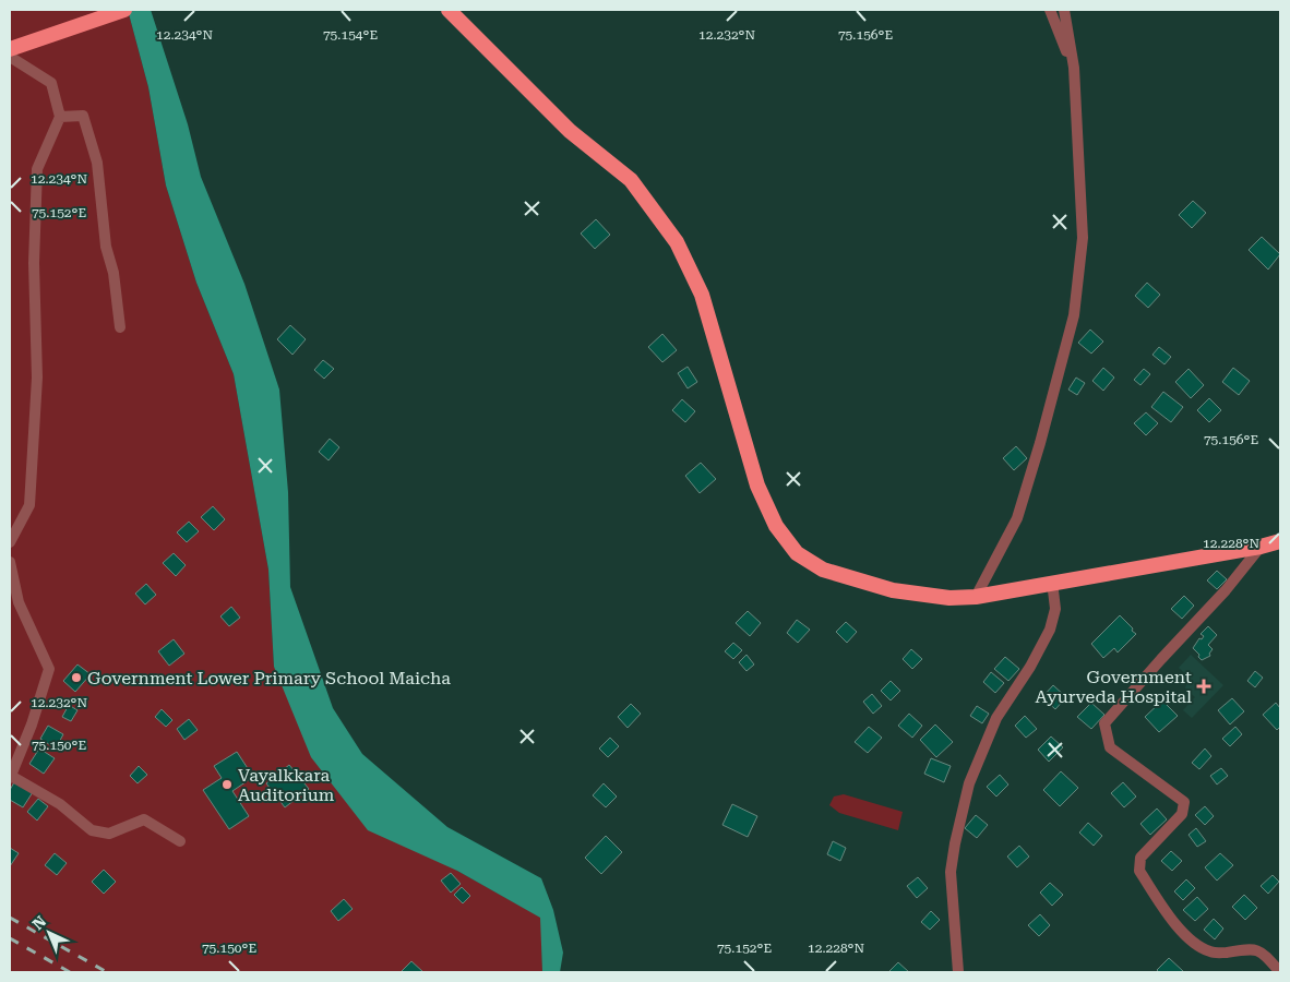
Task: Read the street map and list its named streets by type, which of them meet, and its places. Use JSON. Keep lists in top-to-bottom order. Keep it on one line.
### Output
{"places":{"other":["Government Lower Primary School Maicha","Vayalkkara Auditorium"],"health":["Government Ayurveda Hospital"]},"north":"top left","coordinates":["12.234°N","12.232°N","75.154°E","75.156°E","75.152°E","12.228°N","75.150°E"]}
